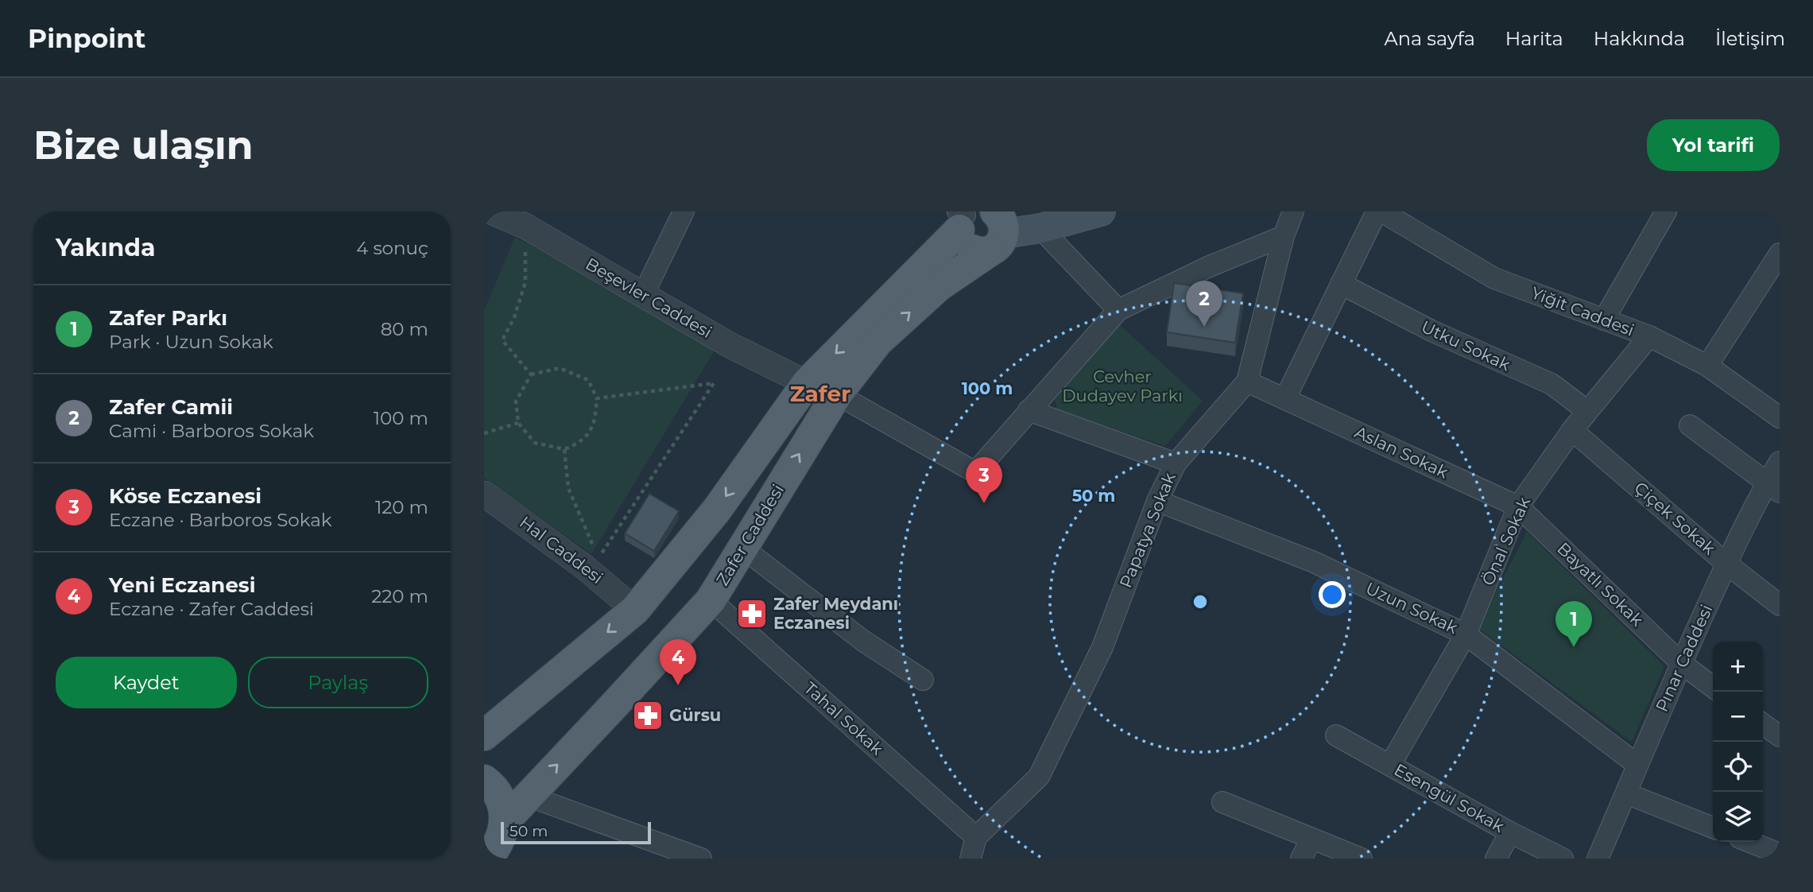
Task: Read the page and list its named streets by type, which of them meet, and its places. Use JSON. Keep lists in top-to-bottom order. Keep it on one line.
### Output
{"streets":{"main road":["Zafer Caddesi"],"street":["Beşevler Caddesi","Yiğit Caddesi","Utku Sokak","Aslan Sokak","Çiçek Sokak","Papatya Sokak","Önal Sokak","Hal Caddesi","Bayatlı Sokak","Uzun Sokak","Pınar Caddesi","Tahal Sokak","Esengül Sokak"]},"crossings":[["Beşevler Caddesi","Zafer Caddesi"],["Yiğit Caddesi","Önal Sokak"],["Utku Sokak","Önal Sokak"],["Aslan Sokak","Papatya Sokak"],["Aslan Sokak","Önal Sokak"],["Aslan Sokak","Bayatlı Sokak"],["Çiçek Sokak","Önal Sokak"],["Çiçek Sokak","Pınar Caddesi"],["Papatya Sokak","Uzun Sokak"],["Papatya Sokak","Tahal Sokak"],["Zafer Caddesi","Hal Caddesi"],["Zafer Caddesi","Tahal Sokak"],["Önal Sokak","Bayatlı Sokak"],["Önal Sokak","Uzun Sokak"],["Önal Sokak","Esengül Sokak"],["Bayatlı Sokak","Pınar Caddesi"],["Uzun Sokak","Pınar Caddesi"]],"districts":["Zafer"],"parks":["Cevher Dudayev Parkı"],"places":{"pharmacy":["Zafer Meydanı Eczanesi","Gürsu"]},"scale_bar":"50 m","page":{"header":"Pinpoint","nav":["Ana sayfa","Harita","Hakkında","İletişim"],"buttons":["Yol tarifi",["Kaydet","Paylaş"]],"title":"Bize ulaşın","heading":["Yakında","4 sonuç"],"pins":["2","3","1","4"],"list":[{"mark":"1","name":"Zafer Parkı","note":"Park · Uzun Sokak","value":"80 m"},{"mark":"2","name":"Zafer Camii","note":"Cami · Barboros Sokak","value":"100 m"},{"mark":"3","name":"Köse Eczanesi","note":"Eczane · Barboros Sokak","value":"120 m"},{"mark":"4","name":"Yeni Eczanesi","note":"Eczane · Zafer Caddesi","value":"220 m"}],"map_buttons":["+","−"],"scale":"50 m"},"rings":["100 m","50 m"]}
